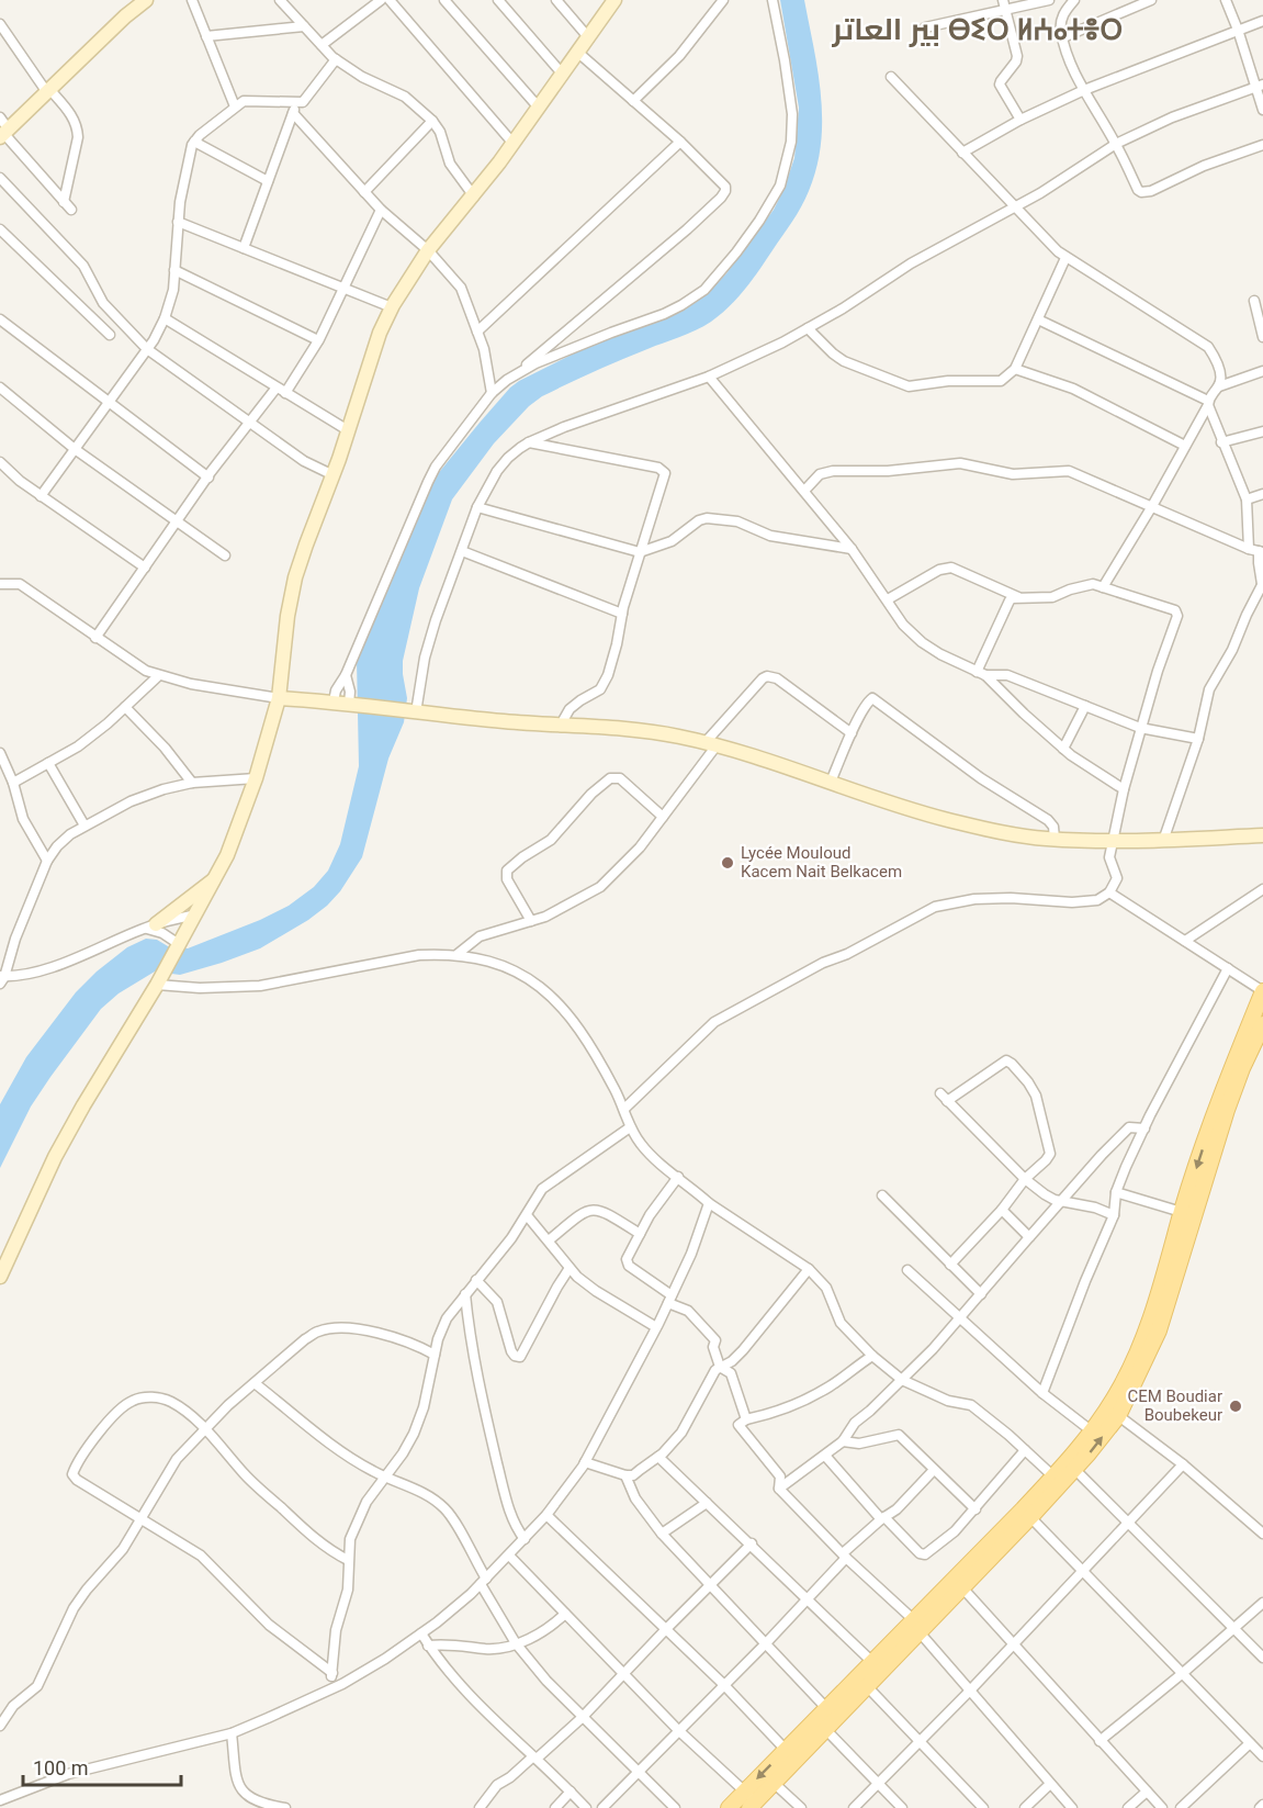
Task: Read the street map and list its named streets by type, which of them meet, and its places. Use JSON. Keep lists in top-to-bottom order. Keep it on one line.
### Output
{"districts":["بير العاتر ⴱⵉⵔ ⵍⵄⴰⵜⴻⵔ"],"places":["Lycée Mouloud Kacem Nait Belkacem","CEM Boudiar Boubekeur"],"scale_bar":"100 m"}
